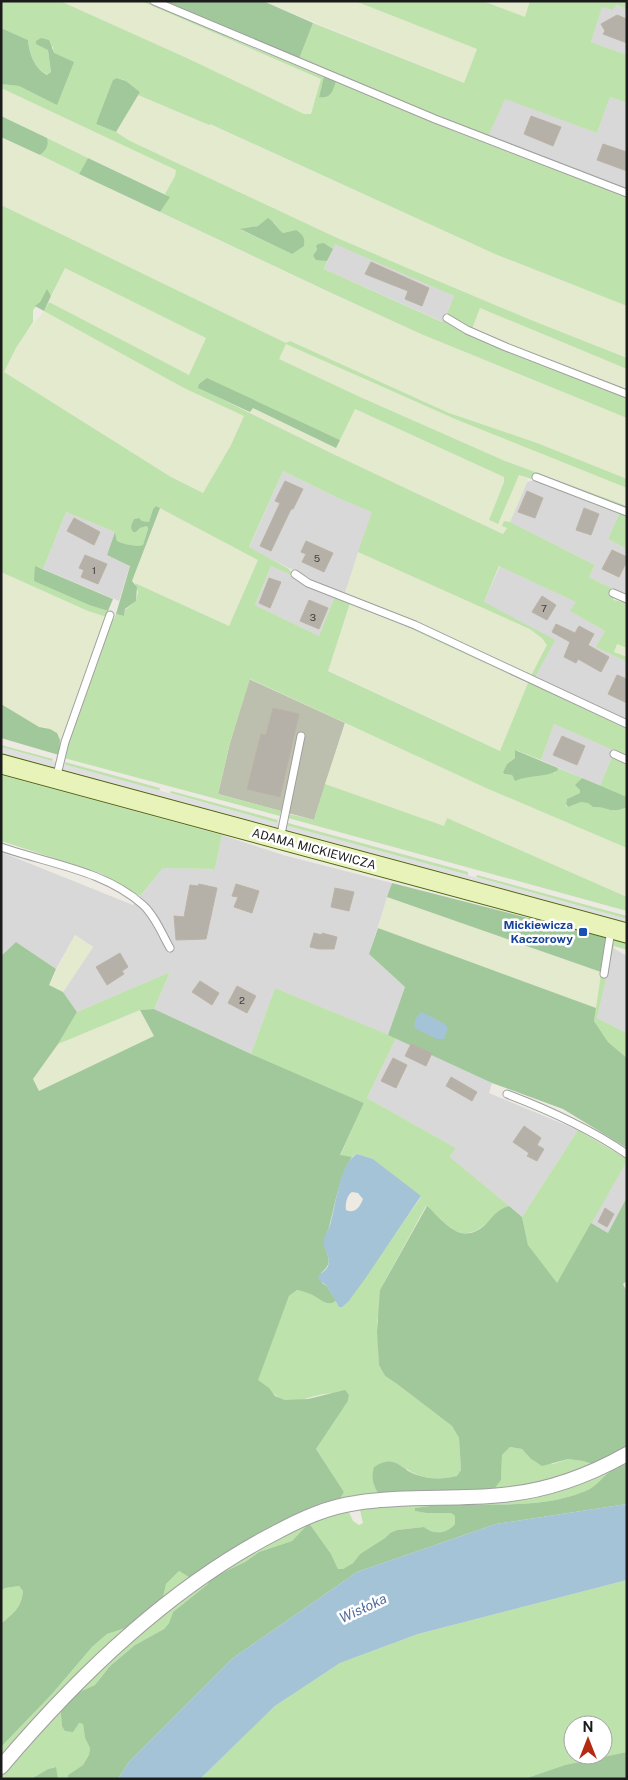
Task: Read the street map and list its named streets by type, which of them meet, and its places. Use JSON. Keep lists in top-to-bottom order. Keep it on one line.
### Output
{"streets":{"street":["ADAMA MICKIEWICZA"]},"water":["Wisłoka"],"places":{"transit":["Mickiewicza Kaczorowy"]},"house_numbers":["5","1","7","3","2"],"north":"top"}
